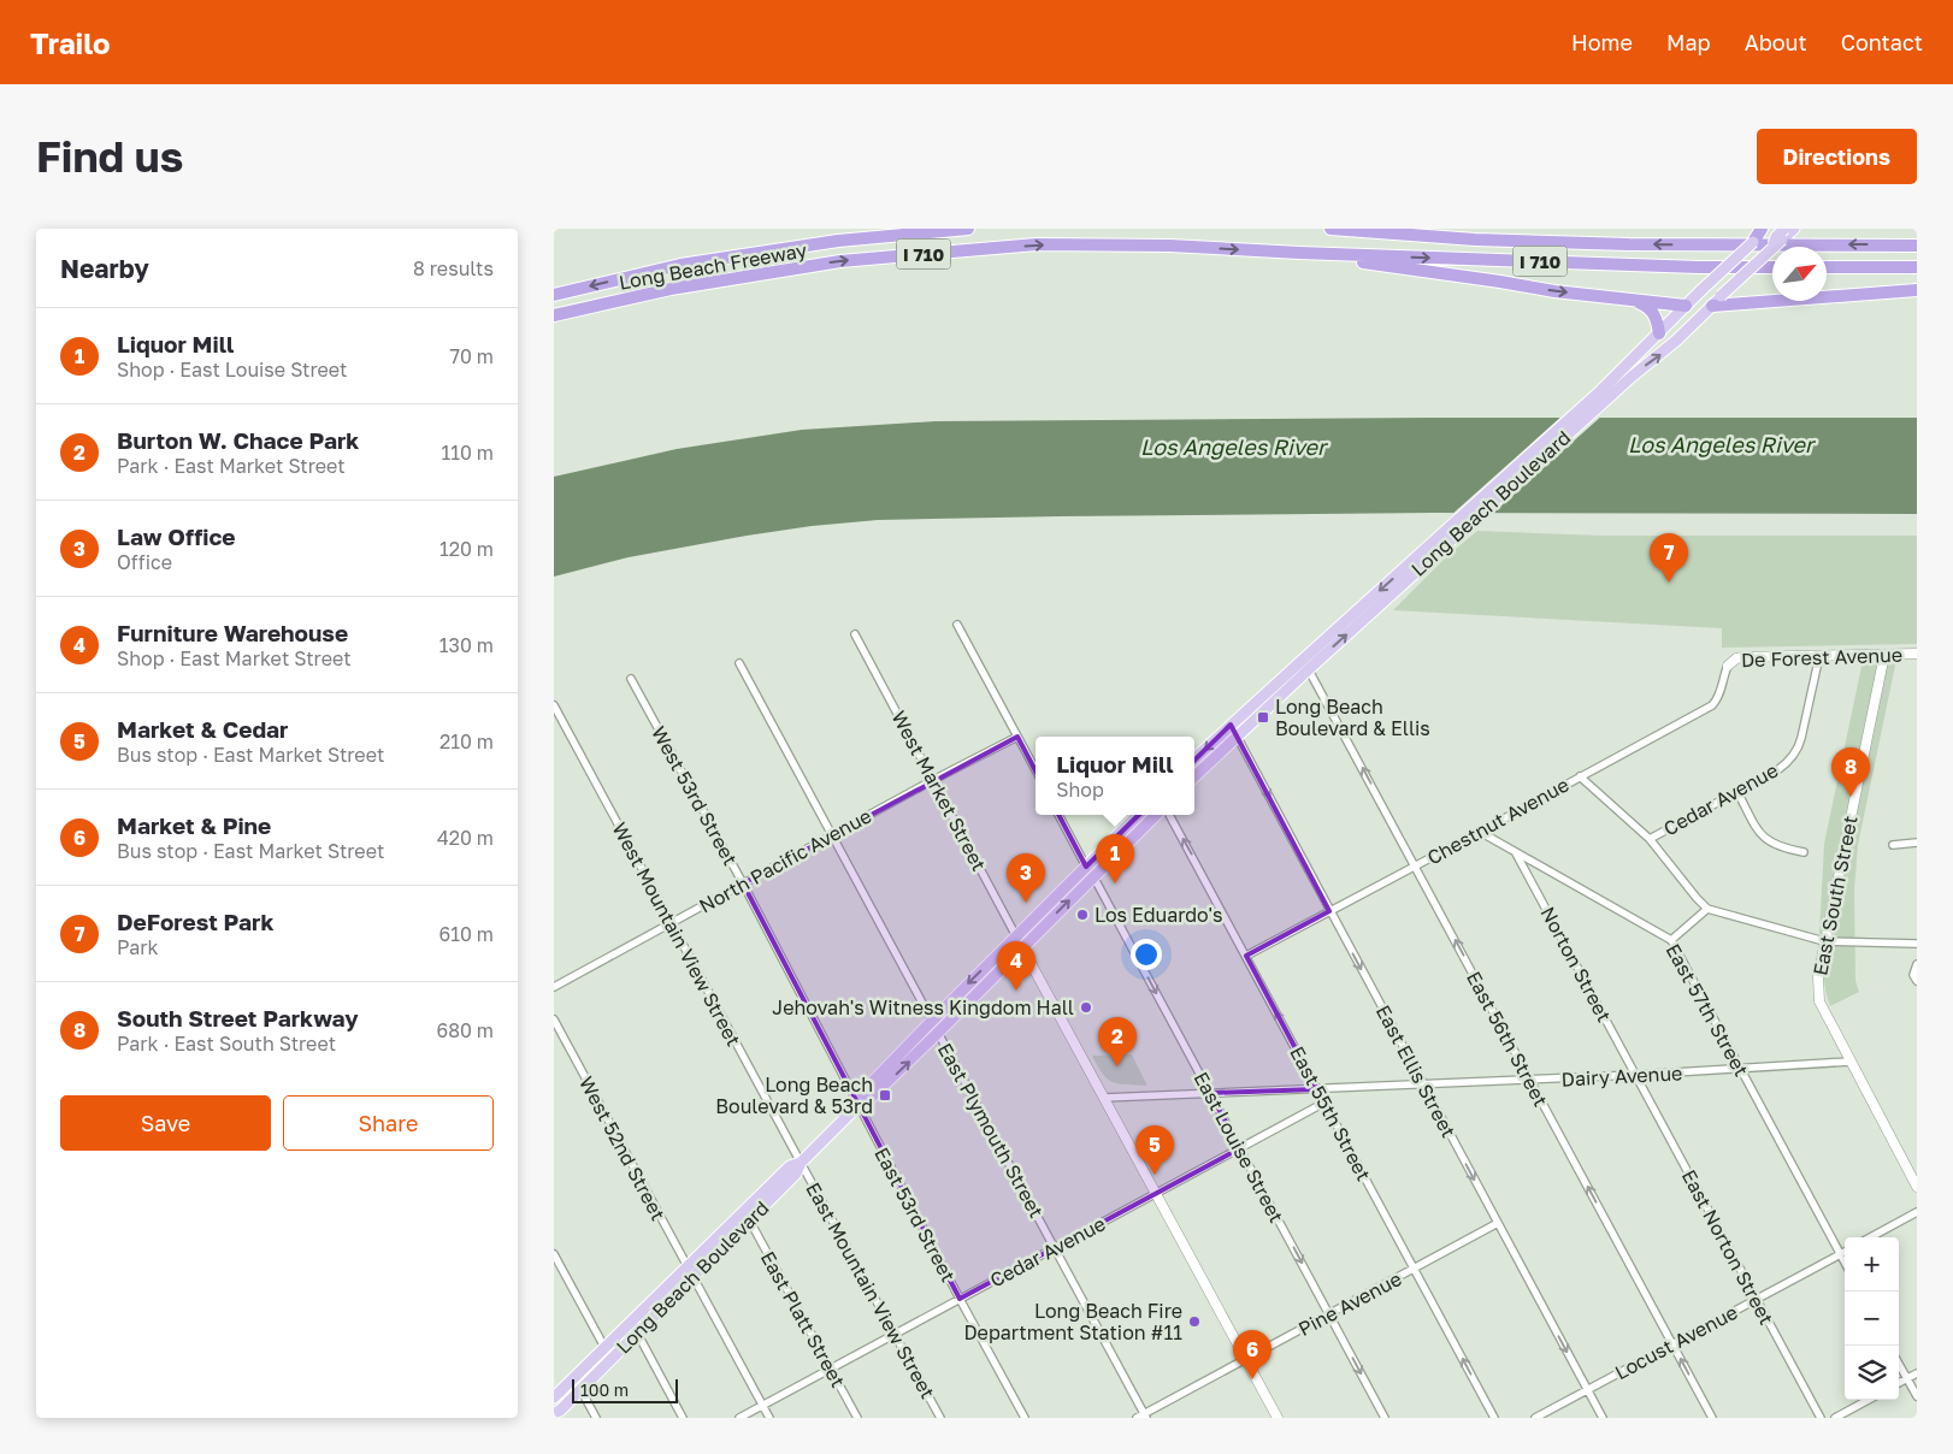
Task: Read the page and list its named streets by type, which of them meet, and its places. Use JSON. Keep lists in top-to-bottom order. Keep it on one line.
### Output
{"streets":{"highway":["I 710","Long Beach Freeway"],"main road":["Long Beach Boulevard"],"street":["De Forest Avenue","West Market Street","West 53rd Street","Cedar Avenue","Chestnut Avenue","North Pacific Avenue","East South Street","West Mountain View Street","Norton Street","East 57th Street","East 56th Street","East Ellis Street","Dairy Avenue","East 55th Street","East Plymouth Street","East Louise Street","West 52nd Street","East 53rd Street","East Norton Street","East Mountain View Street","Pine Avenue","East Platt Street","Locust Avenue"]},"crossings":[["Long Beach Boulevard","West Market Street"],["Long Beach Boulevard","West 53rd Street"],["Long Beach Boulevard","West Mountain View Street"],["Long Beach Boulevard","East 56th Street"],["Long Beach Boulevard","East Ellis Street"],["Long Beach Boulevard","East Plymouth Street"],["Long Beach Boulevard","East Louise Street"],["Long Beach Boulevard","West 52nd Street"],["Long Beach Boulevard","East 53rd Street"],["Long Beach Boulevard","East Mountain View Street"],["Long Beach Boulevard","East Platt Street"],["De Forest Avenue","Cedar Avenue"],["De Forest Avenue","Chestnut Avenue"],["De Forest Avenue","East South Street"],["West Market Street","Cedar Avenue"],["West Market Street","North Pacific Avenue"],["West Market Street","Dairy Avenue"],["West Market Street","Pine Avenue"],["West 53rd Street","North Pacific Avenue"],["West 53rd Street","East 53rd Street"],["Cedar Avenue","East 55th Street"],["Cedar Avenue","East Plymouth Street"],["Cedar Avenue","East Louise Street"],["Cedar Avenue","West 52nd Street"],["Cedar Avenue","East 53rd Street"],["Cedar Avenue","East Mountain View Street"],["Cedar Avenue","East Platt Street"],["Chestnut Avenue","East 57th Street"],["Chestnut Avenue","East 56th Street"],["Chestnut Avenue","East Ellis Street"],["Chestnut Avenue","East 55th Street"],["North Pacific Avenue","West Mountain View Street"],["East South Street","Dairy Avenue"],["West Mountain View Street","East Mountain View Street"],["Norton Street","East 57th Street"],["Norton Street","Dairy Avenue"],["Norton Street","East Norton Street"],["East 57th Street","Dairy Avenue"],["East 57th Street","Locust Avenue"],["East 56th Street","Dairy Avenue"],["East 56th Street","Locust Avenue"],["East Ellis Street","Dairy Avenue"],["East Ellis Street","Pine Avenue"],["East Ellis Street","Locust Avenue"],["Dairy Avenue","East 55th Street"],["Dairy Avenue","East Louise Street"],["Dairy Avenue","East Norton Street"],["East 55th Street","Pine Avenue"],["East Plymouth Street","Pine Avenue"],["East Louise Street","Pine Avenue"],["East Norton Street","Locust Avenue"]],"one_way":["East 56th Street","East Ellis Street","East 55th Street","East Louise Street"],"water":["Los Angeles River"],"places":{"transit":["Long Beach Boulevard & Ellis","Long Beach Boulevard & 53rd"],"other":["Los Eduardo's","Jehovah's Witness Kingdom Hall","Long Beach Fire Department Station #11"]},"scale_bar":"100 m","north":"top right","page":{"header":"Trailo","nav":["Home","Map","About","Contact"],"buttons":["Directions",["Save","Share"]],"title":"Find us","heading":["Nearby","8 results"],"list":[{"mark":"1","name":"Liquor Mill","note":"Shop · East Louise Street","value":"70 m"},{"mark":"2","name":"Burton W. Chace Park","note":"Park · East Market Street","value":"110 m"},{"mark":"3","name":"Law Office","note":"Office","value":"120 m"},{"mark":"4","name":"Furniture Warehouse","note":"Shop · East Market Street","value":"130 m"},{"mark":"5","name":"Market & Cedar","note":"Bus stop · East Market Street","value":"210 m"},{"mark":"6","name":"Market & Pine","note":"Bus stop · East Market Street","value":"420 m"},{"mark":"7","name":"DeForest Park","note":"Park","value":"610 m"},{"mark":"8","name":"South Street Parkway","note":"Park · East South Street","value":"680 m"}],"pins":["7","8","1","3","4","2","5","6"],"popup":["Liquor Mill","Shop"],"map_buttons":["+","−"],"scale":"100 m"}}
